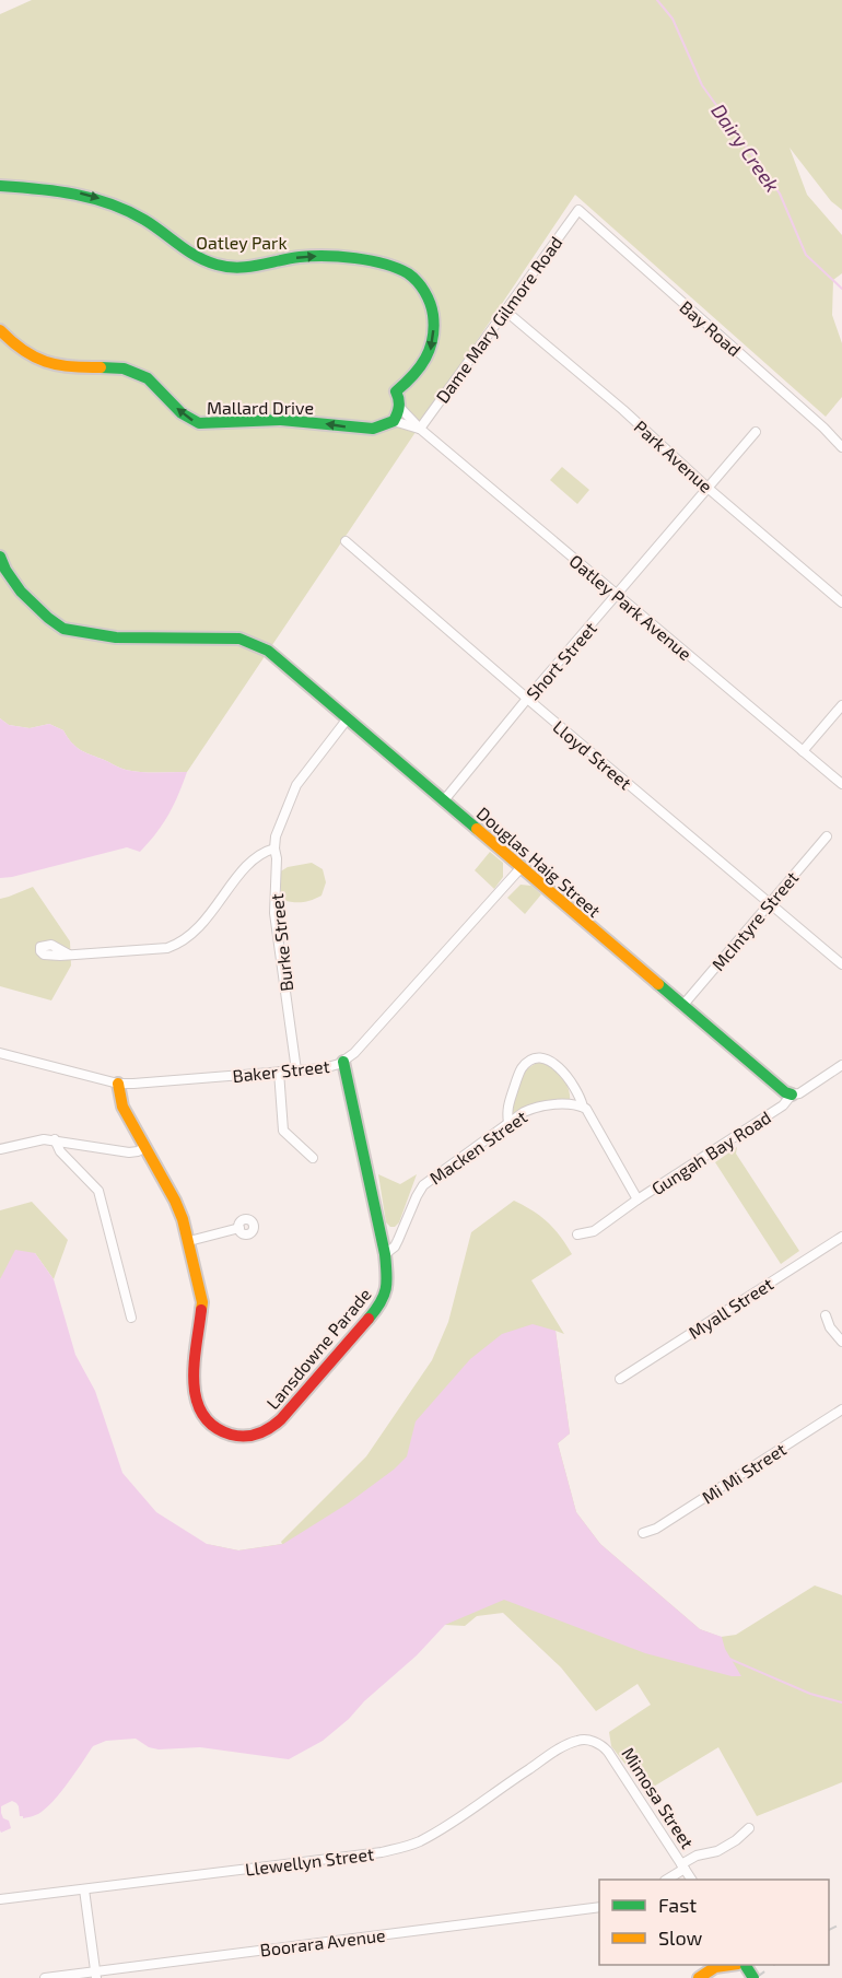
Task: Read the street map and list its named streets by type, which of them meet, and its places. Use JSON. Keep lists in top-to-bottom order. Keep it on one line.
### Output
{"streets":{"street":["Dame Mary Gilmore Road","Bay Road","Mallard Drive","Park Avenue","Oatley Park Avenue","Short Street","Lloyd Street","Douglas Haig Street","McIntyre Street","Burke Street","Baker Street","Macken Street","Gungah Bay Road","Myall Street","Lansdowne Parade","Mi Mi Street","Mimosa Street","Llewellyn Street","Boorara Avenue"]},"crossings":[["Dame Mary Gilmore Road","Bay Road"],["Dame Mary Gilmore Road","Mallard Drive"],["Dame Mary Gilmore Road","Park Avenue"],["Dame Mary Gilmore Road","Oatley Park Avenue"],["Mallard Drive","Oatley Park Avenue"],["Park Avenue","Short Street"],["Oatley Park Avenue","Short Street"],["Short Street","Lloyd Street"],["Short Street","Douglas Haig Street"],["Lloyd Street","McIntyre Street"],["Douglas Haig Street","McIntyre Street"],["Douglas Haig Street","Burke Street"],["Douglas Haig Street","Baker Street"],["Douglas Haig Street","Gungah Bay Road"],["Burke Street","Baker Street"],["Baker Street","Lansdowne Parade"],["Macken Street","Lansdowne Parade"],["Mimosa Street","Llewellyn Street"]],"one_way":["Mallard Drive"],"water":["Dairy Creek"],"parks":["Oatley Park"],"legend":["Fast","Slow"]}
